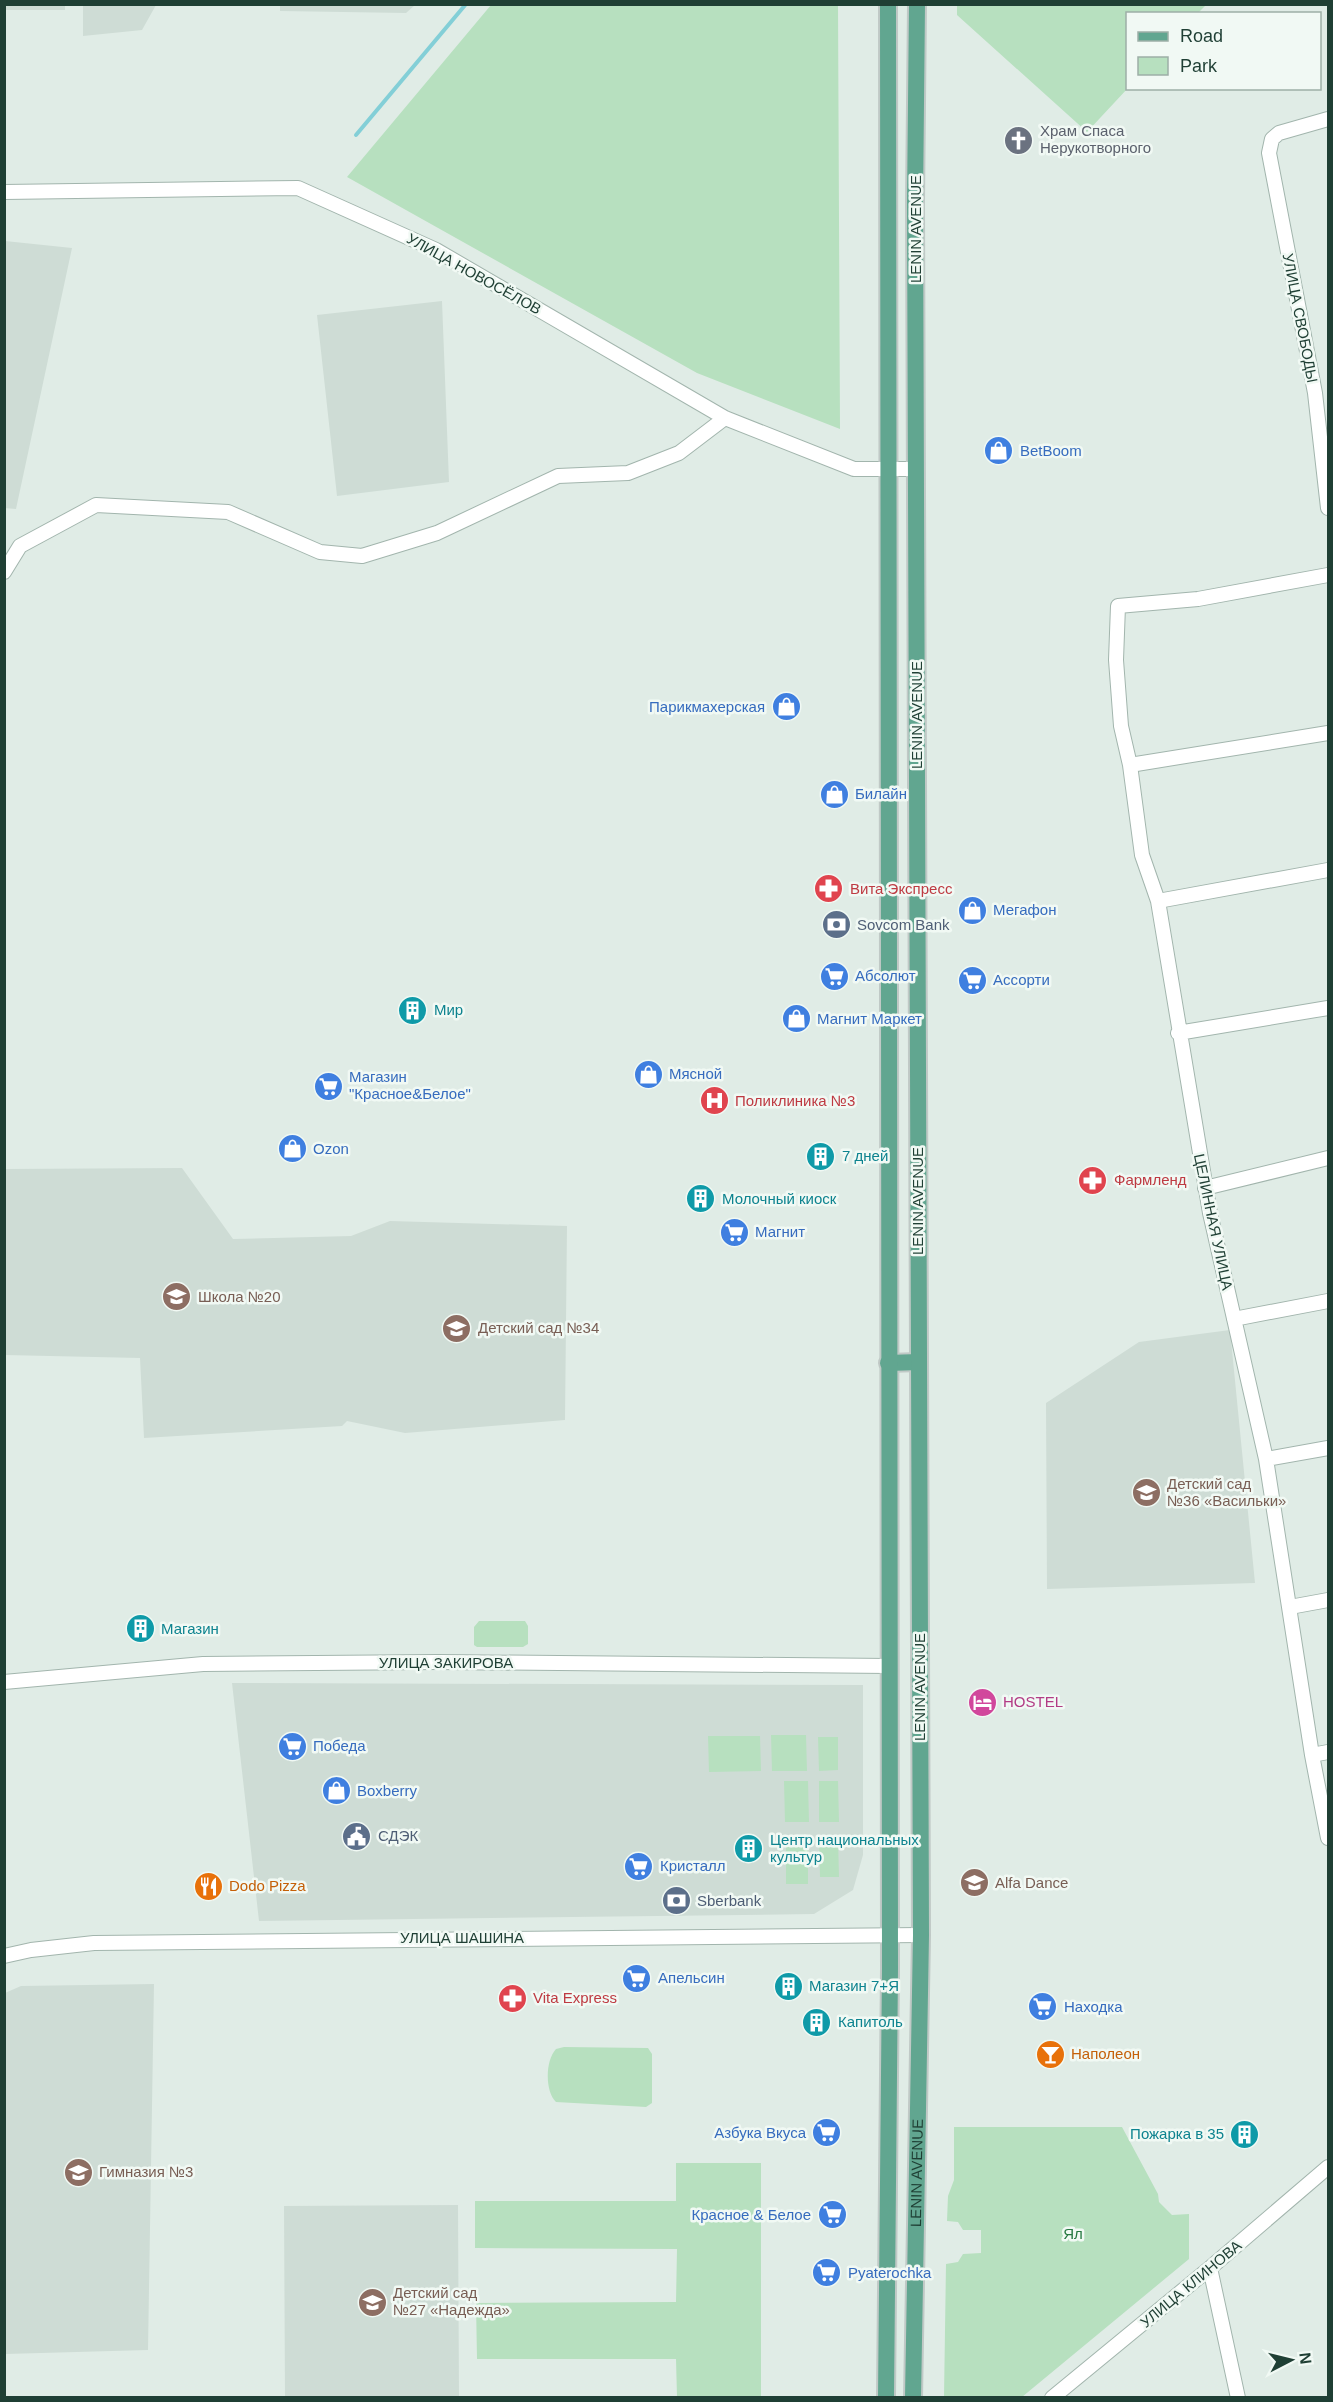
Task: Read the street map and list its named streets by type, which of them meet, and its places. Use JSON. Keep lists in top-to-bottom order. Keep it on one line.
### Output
{"streets":{"main road":["LENIN AVENUE"],"street":["УЛИЦА НОВОСЁЛОВ","УЛИЦА СВОБОДЫ","ЦЕЛИННАЯ УЛИЦА","УЛИЦА ЗАКИРОВА","УЛИЦА ШАШИНА","УЛИЦА КЛИНОВА"]},"crossings":[["LENIN AVENUE","УЛИЦА НОВОСЁЛОВ"],["LENIN AVENUE","УЛИЦА ЗАКИРОВА"],["LENIN AVENUE","УЛИЦА ШАШИНА"]],"parks":["Ял"],"places":{"church":["Храм Спаса Нерукотворного"],"shop":["BetBoom","Парикмахерская","Билайн","Мегафон","Магнит Маркет","Мясной","Ozon","Boxberry"],"pharmacy":["Вита Экспресс","Фармленд","Vita Express"],"bank":["Sovcom Bank","Sberbank"],"supermarket":["Абсолют","Ассорти","Магазин \"Красное&Белое\"","Магнит","Победа","Кристалл","Апельсин","Находка","Азбука Вкуса","Красное & Белое","Pyaterochka"],"building":["Мир","7 дней","Молочный киоск","Магазин","Центр национальных культур","Магазин 7+Я","Капитоль","Пожарка в 35"],"hospital":["Поликлиника №3"],"school or university":["Школа №20","Детский сад №34","Детский сад №36 «Васильки»","Alfa Dance","Гимназия №3","Детский сад №27 «Надежда»"],"hotel":["HOSTEL"],"public building":["СДЭК"],"restaurant":["Dodo Pizza"],"bar":["Наполеон"]},"legend":["Road","Park"],"north":"right"}
